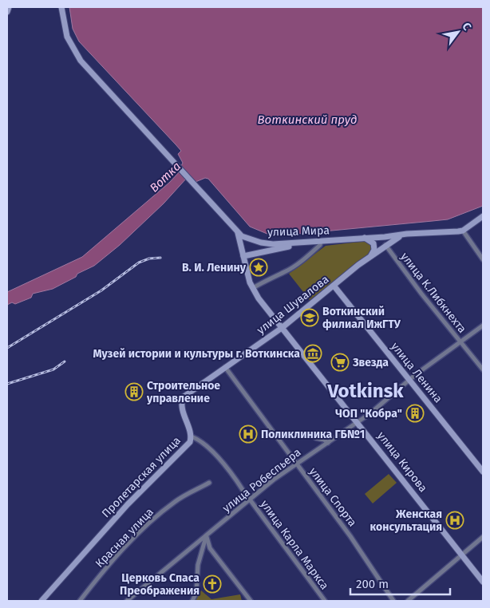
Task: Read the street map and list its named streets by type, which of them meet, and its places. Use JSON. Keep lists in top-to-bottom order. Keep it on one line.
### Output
{"streets":{"main road":["улица Мира","улица Шувалова","улица Ленина","улица Кирова","Пролетарская улица"],"street":["улица К.Либкнехта","улица Робеспьера","улица Спорта","Красная улица","улица Карла Маркса"]},"crossings":[["улица Мира","улица К.Либкнехта"],["улица Мира","улица Шувалова"],["улица Мира","улица Кирова"],["улица К.Либкнехта","улица Робеспьера"],["улица Шувалова","улица Ленина"],["улица Шувалова","улица Кирова"],["улица Шувалова","Пролетарская улица"],["улица Шувалова","улица Спорта"],["улица Ленина","улица Робеспьера"],["улица Кирова","улица Робеспьера"],["Пролетарская улица","улица Спорта"],["Пролетарская улица","улица Карла Маркса"],["улица Робеспьера","улица Спорта"],["улица Робеспьера","улица Карла Маркса"]],"districts":["Votkinsk"],"water":["Воткинский пруд","Вотка"],"places":{"place":["В. И. Ленину"],"school or university":["Воткинский филиал ИжГТУ"],"museum":["Музей истории и культуры г. Воткинска"],"supermarket":["Звезда"],"building":["Строительное управление","ЧОП \"Кобра\""],"hospital":["Поликлиника ГБ№1","Женская консультация"],"church":["Церковь Спаса Преображения"]},"scale_bar":"200 m","north":"top right"}
